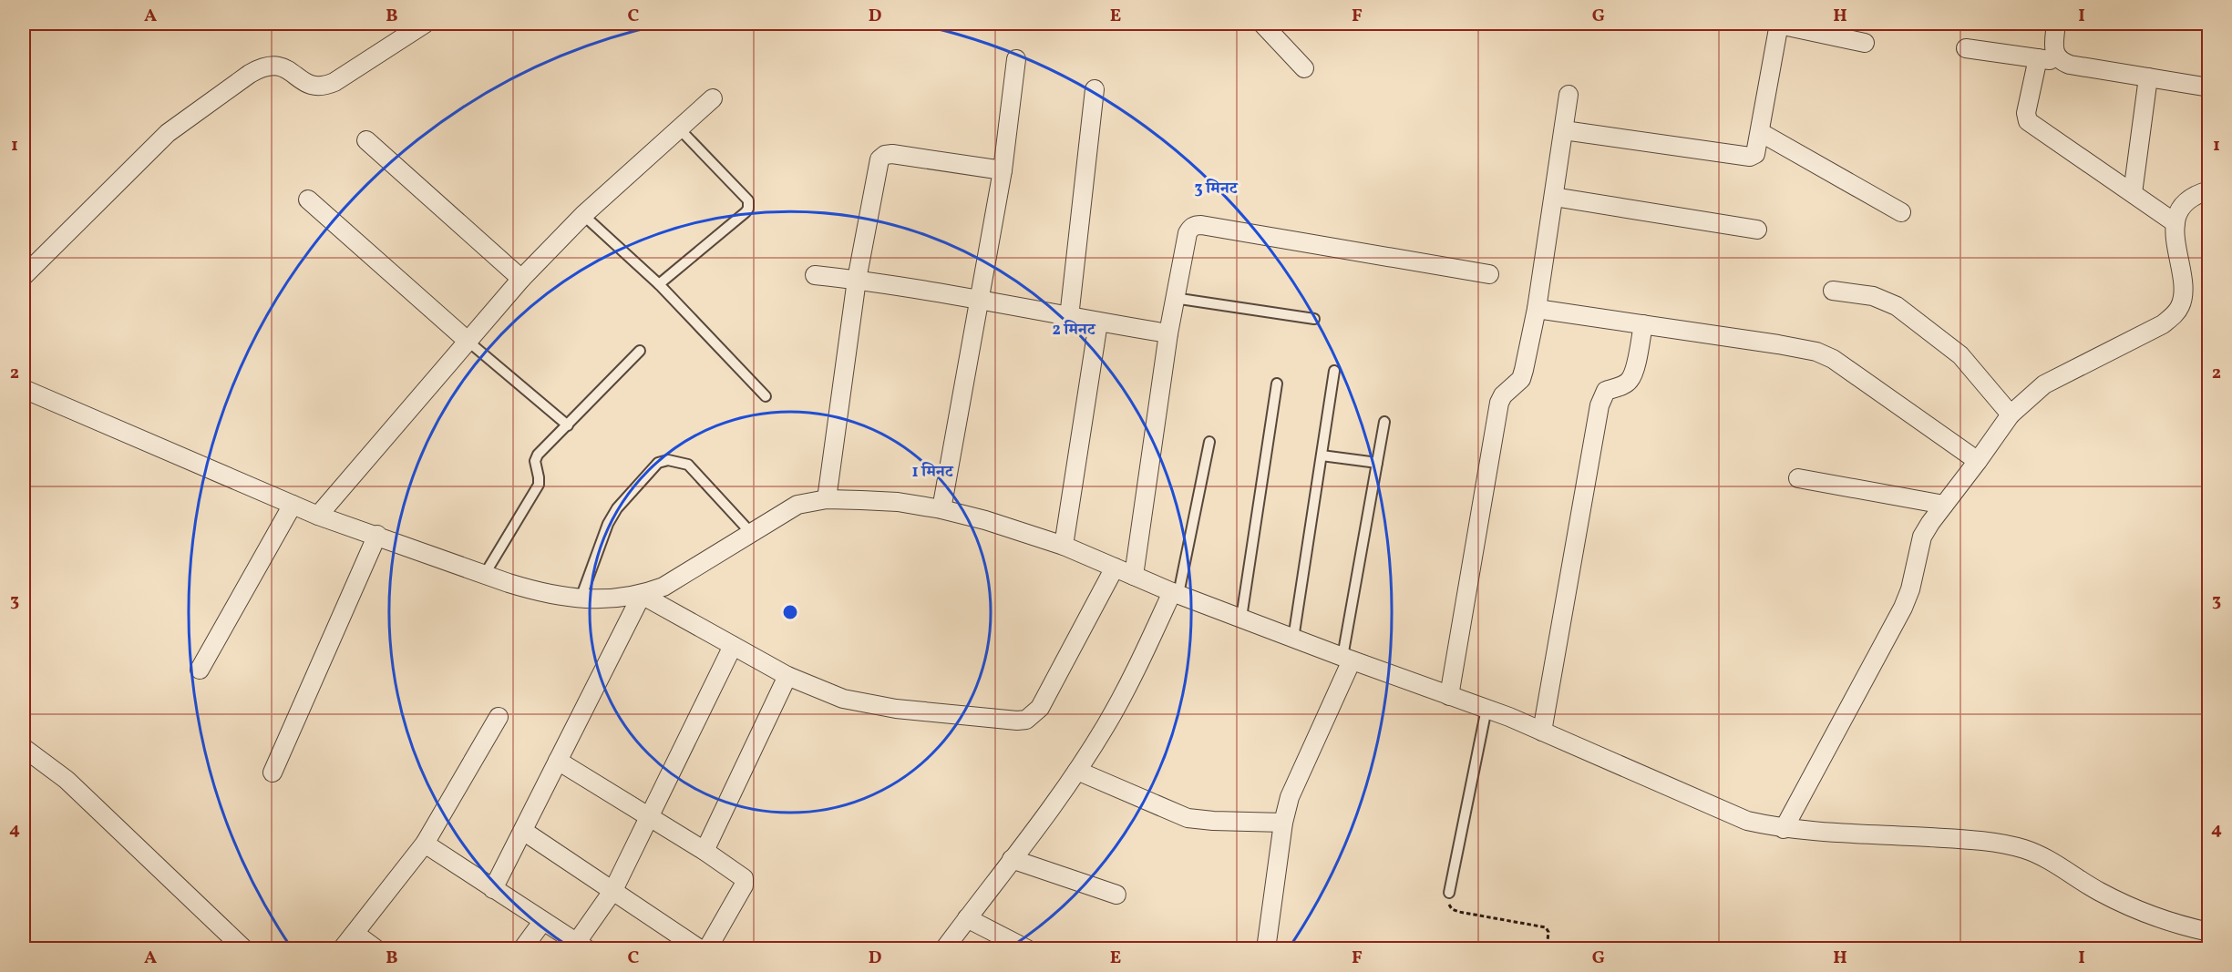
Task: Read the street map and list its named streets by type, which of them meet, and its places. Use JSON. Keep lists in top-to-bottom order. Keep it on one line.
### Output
{"grid":{"columns":["A","B","C","D","E","F","G","H","I"],"rows":["1","2","3","4"]},"rings":["3 मिनट","2 मिनट","1 मिनट"]}
